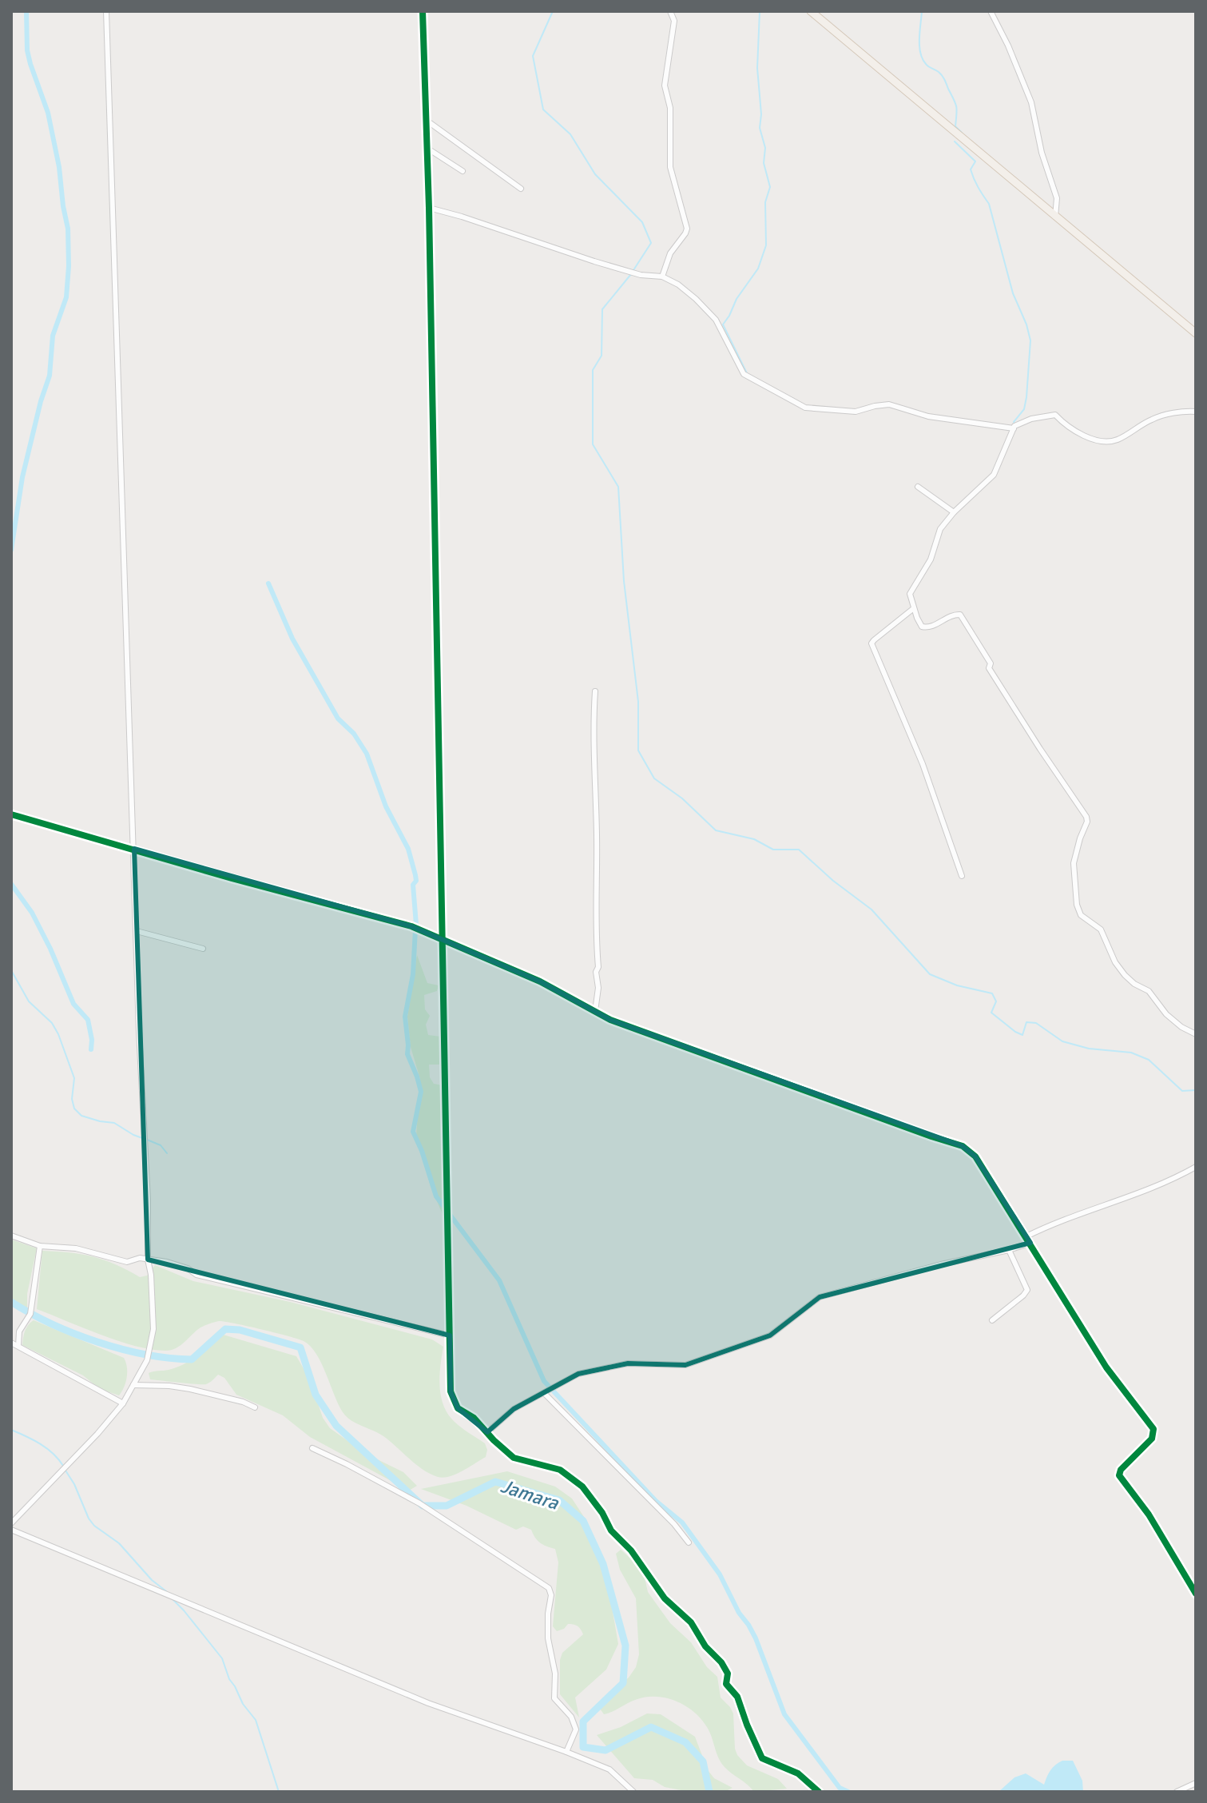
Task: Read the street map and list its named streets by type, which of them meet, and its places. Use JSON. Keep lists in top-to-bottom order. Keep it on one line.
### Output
{"water":["Jamara"]}
